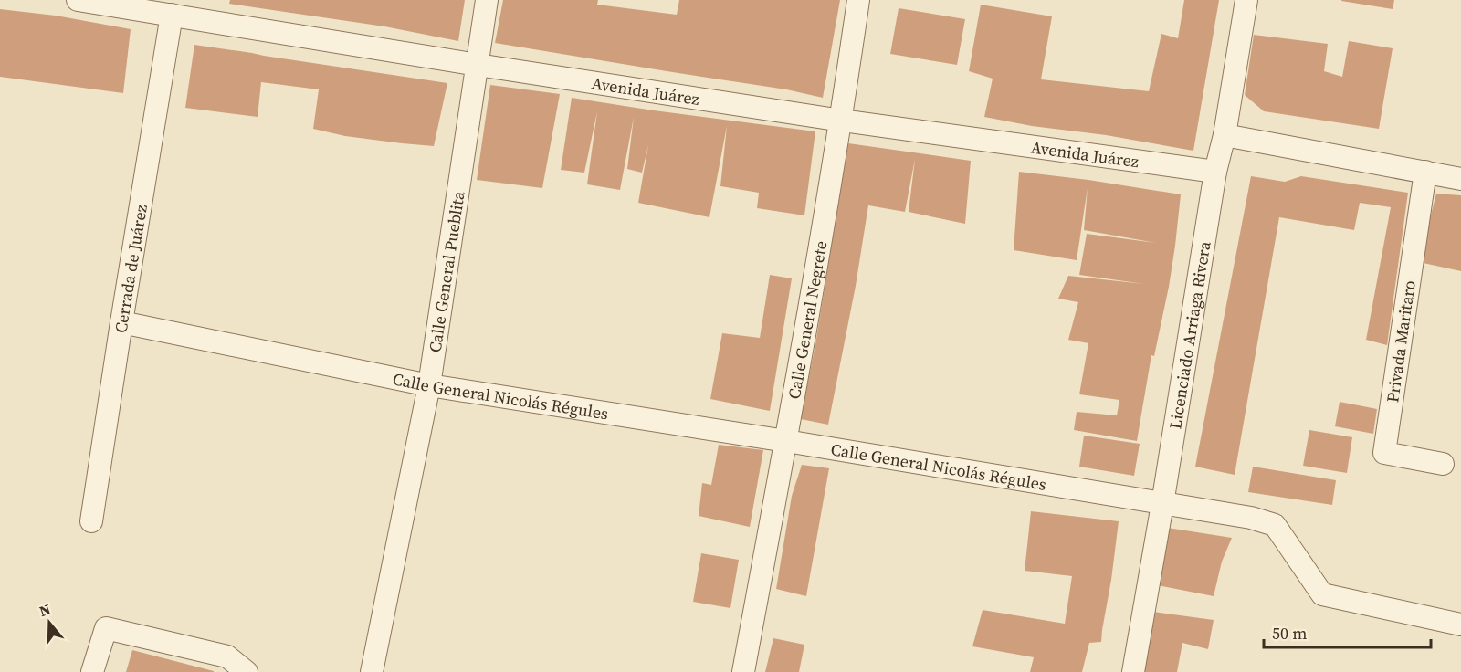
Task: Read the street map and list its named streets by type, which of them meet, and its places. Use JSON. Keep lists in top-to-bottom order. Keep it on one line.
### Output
{"streets":{"street":["Avenida Juárez","Cerrada de Juárez","Calle General Pueblita","Calle General Negrete","Licenciado Arriaga Rivera","Privada Maritaro","Calle General Nicolás Régules"]},"crossings":[["Avenida Juárez","Cerrada de Juárez"],["Avenida Juárez","Calle General Pueblita"],["Avenida Juárez","Calle General Negrete"],["Avenida Juárez","Licenciado Arriaga Rivera"],["Cerrada de Juárez","Calle General Nicolás Régules"],["Calle General Pueblita","Calle General Nicolás Régules"],["Calle General Negrete","Calle General Nicolás Régules"],["Licenciado Arriaga Rivera","Calle General Nicolás Régules"]],"scale_bar":"50 m","north":"top"}
